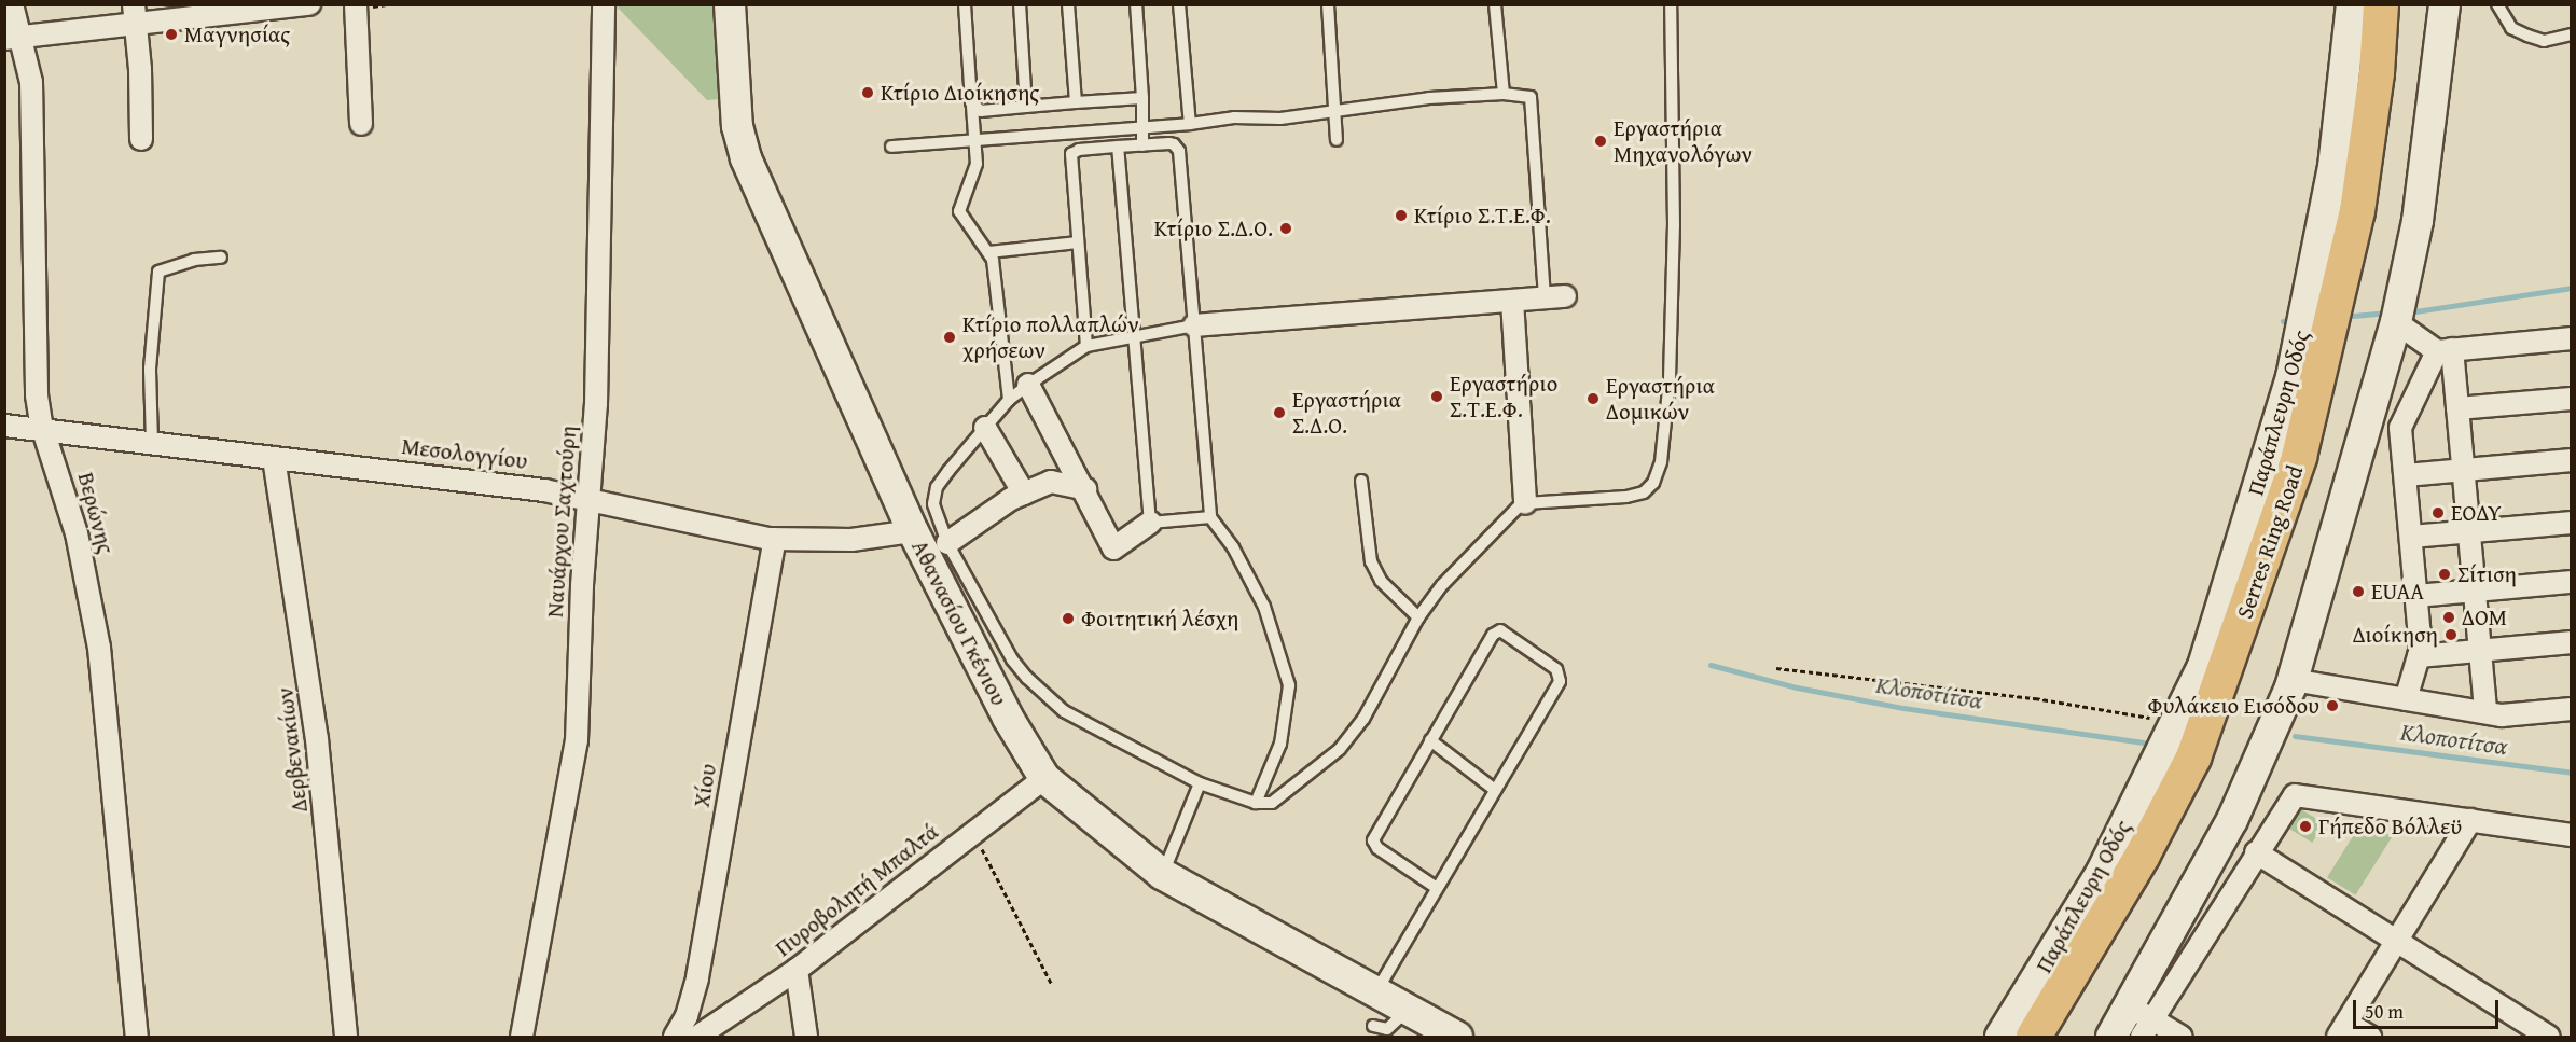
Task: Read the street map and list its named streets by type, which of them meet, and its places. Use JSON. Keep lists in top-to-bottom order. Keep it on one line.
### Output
{"streets":{"main road":["Serres Ring Road"],"street":["Παράπλευρη Οδός","Μεσολογγίου","Βερώνης","Ναυάρχου Σαχτούρη","Αθανασίου Γκένιου","Δερβενακίων","Χίου","Πυροβολητή Μπαλτά"]},"crossings":[["Μεσολογγίου","Βερώνης"],["Μεσολογγίου","Ναυάρχου Σαχτούρη"],["Μεσολογγίου","Αθανασίου Γκένιου"],["Μεσολογγίου","Δερβενακίων"],["Μεσολογγίου","Χίου"],["Αθανασίου Γκένιου","Πυροβολητή Μπαλτά"]],"water":["Κλοποτίτσα"],"places":["Μαγνησίας","Κτίριο Διοίκησης","Εργαστήρια Μηχανολόγων","Κτίριο Σ.Τ.Ε.Φ.","Κτίριο Σ.Δ.Ο.","Κτίριο πολλαπλών χρήσεων","Εργαστήριο Σ.Τ.Ε.Φ.","Εργαστήρια Δομικών","Εργαστήρια Σ.Δ.Ο.","ΕΟΔΥ","Σίτιση","EUAA","ΔΟΜ","Φοιτητική λέσχη","Διοίκηση","Φυλάκειο Εισόδου","Γήπεδο Βόλλεϋ"],"scale_bar":"50 m"}
